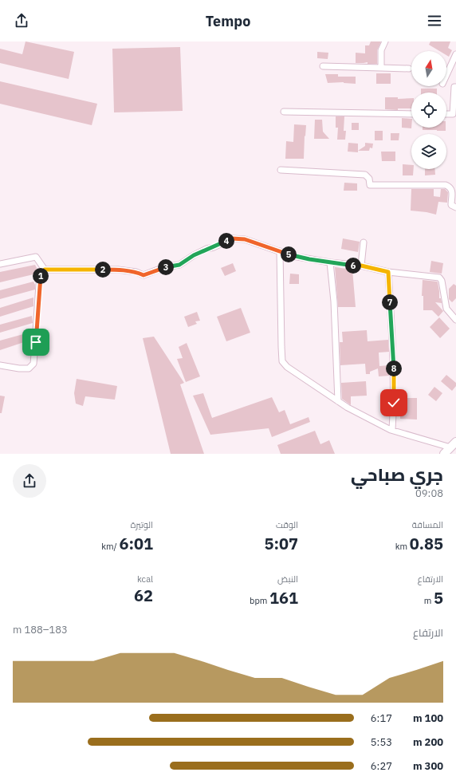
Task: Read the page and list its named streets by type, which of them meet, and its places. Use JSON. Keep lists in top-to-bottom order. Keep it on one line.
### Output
{"north":"top","page":{"header":"Tempo","pins":["4","5","6","3","2","1","7","8"],"heading":["جري صباحي","09:08"],"stats":[["المسافة","0.85 km"],["الوقت","5:07"],["الوتيرة","6:01 /km"],["الارتفاع","5 m"],["النبض","161 bpm"],["kcal","62"]],"chart":["الارتفاع","183–188 m"],"list":[{"name":"100 m","note":"6:17"},{"name":"200 m","note":"5:53"},{"name":"300 m","note":"6:27"}]}}
